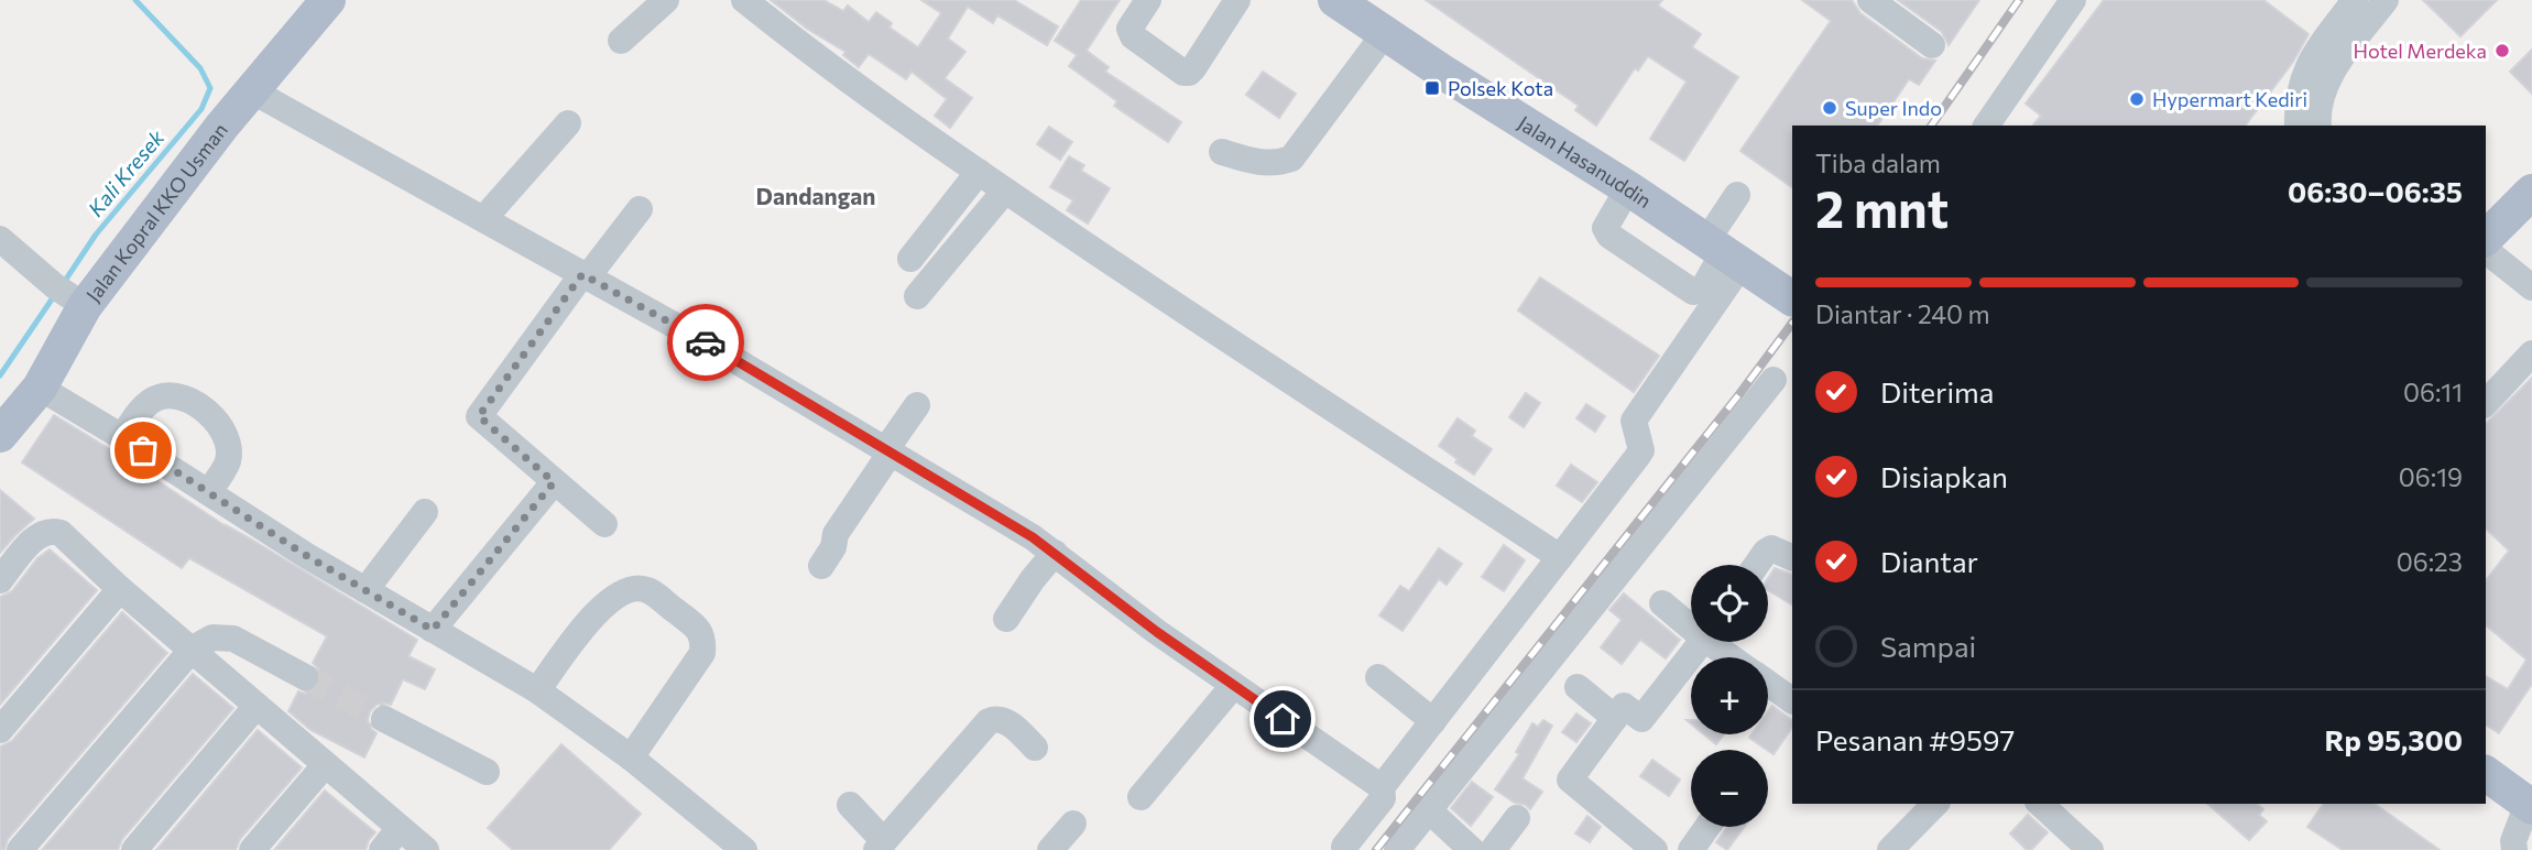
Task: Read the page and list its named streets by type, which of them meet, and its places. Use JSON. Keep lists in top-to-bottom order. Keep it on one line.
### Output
{"streets":{"main road":["Jalan Hasanuddin","Jalan Kopral KKO Usman"]},"districts":["Dandangan"],"water":["Kali Kresek"],"places":{"other":["Hotel Merdeka","Hypermart Kediri","Super Indo"],"transit":["Polsek Kota"]},"page":{"heading":["2 mnt","Tiba dalam","06:30–06:35"],"panel":["Pesanan #9597","Rp 95,300"],"bar":"Diantar · 240 m","list":[["Diterima","06:11"],["Disiapkan","06:19"],["Diantar","06:23"],"Sampai"],"map_buttons":["+","−"]}}
